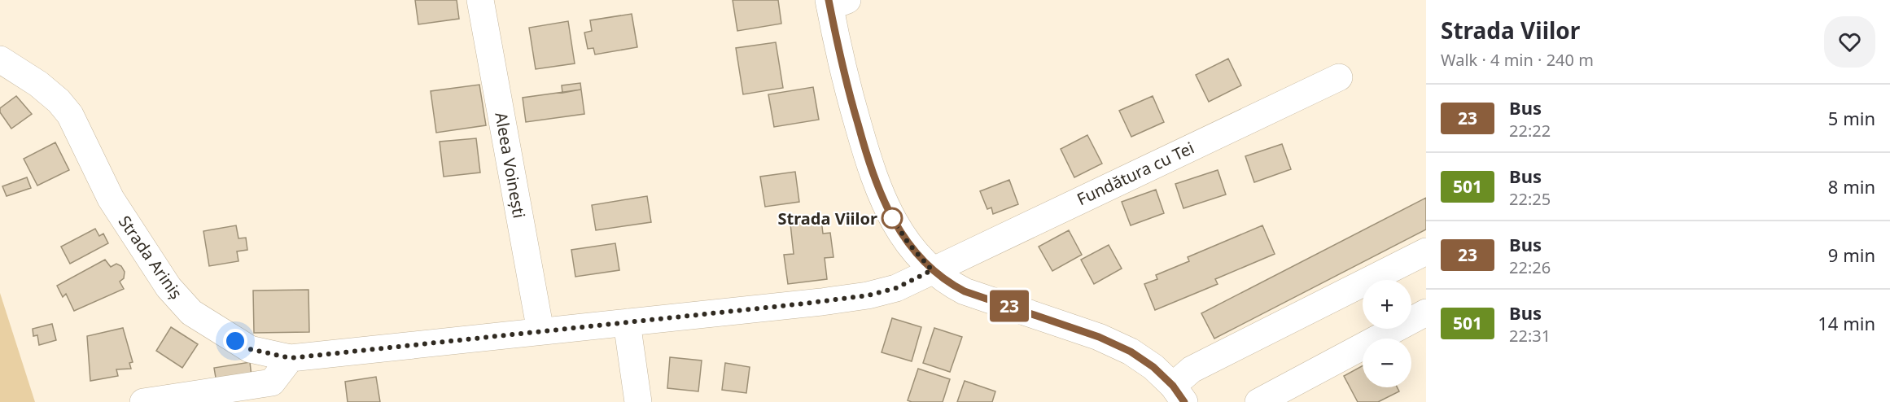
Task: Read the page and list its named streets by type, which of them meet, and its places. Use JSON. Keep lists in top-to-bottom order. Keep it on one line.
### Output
{"streets":{"street":["Aleea Voinești","Fundătura cu Tei","Strada Ariniș"]},"crossings":[["Aleea Voinești","Strada Ariniș"],["Fundătura cu Tei","Strada Ariniș"]],"places":["Strada Viilor"],"lines":["bus line 23"],"page":{"on_map":"23","heading":["Strada Viilor","Walk · 4 min · 240 m"],"list":[{"mark":"23","name":"Bus","note":"22:22","value":"5 min"},{"mark":"501","name":"Bus","note":"22:25","value":"8 min"},{"mark":"23","name":"Bus","note":"22:26","value":"9 min"},{"mark":"501","name":"Bus","note":"22:31","value":"14 min"}],"map_buttons":["+","−"]}}
